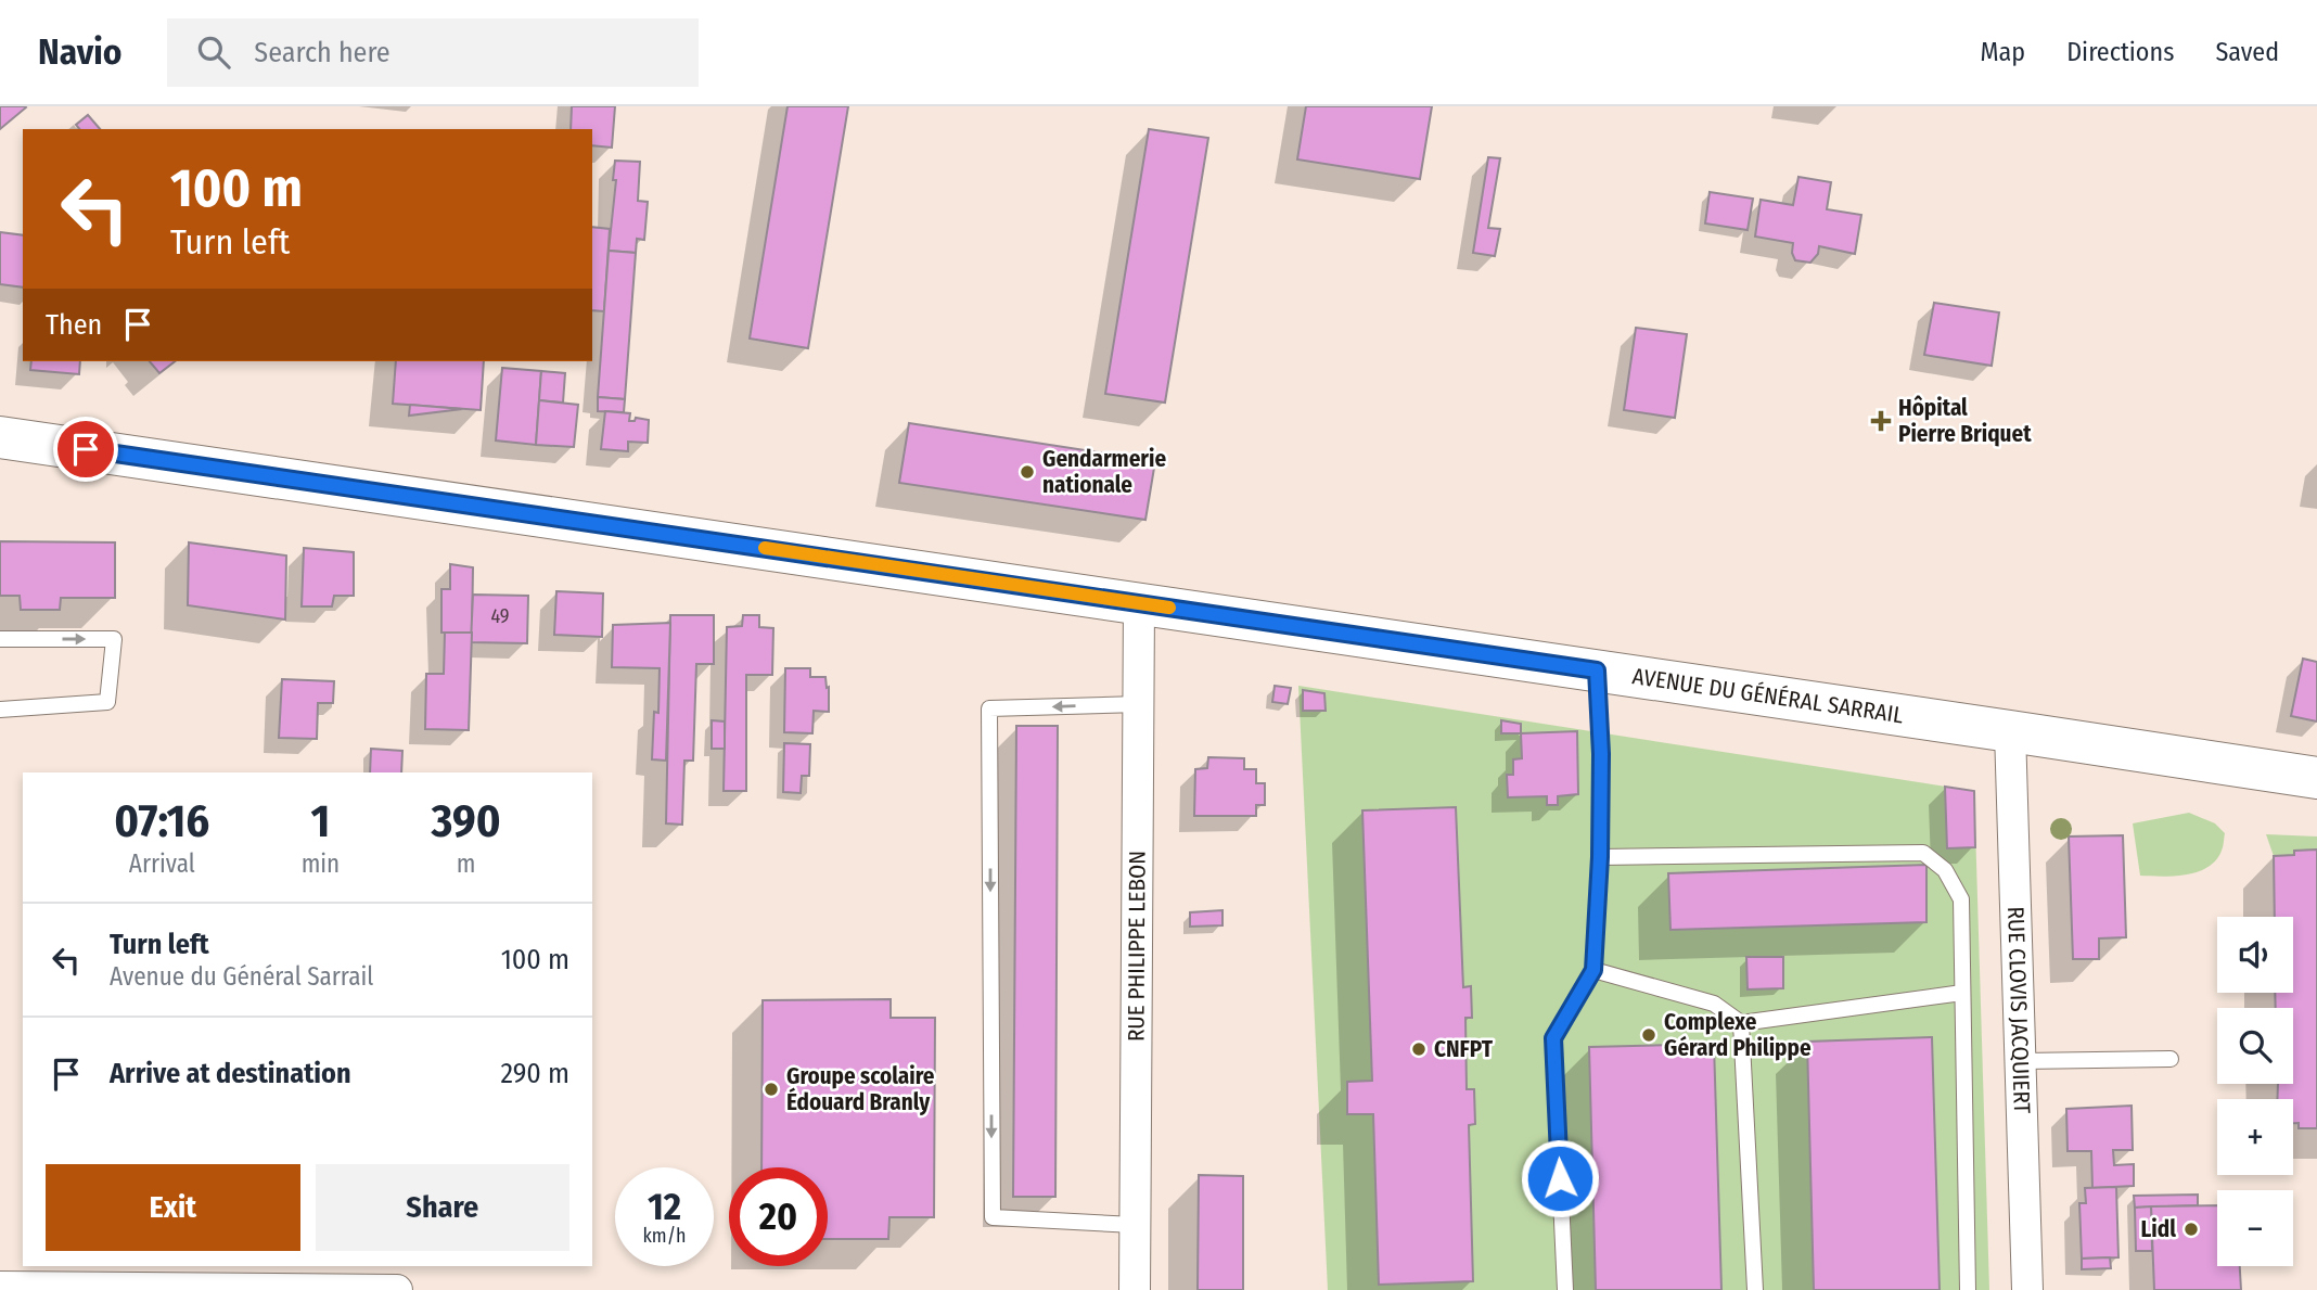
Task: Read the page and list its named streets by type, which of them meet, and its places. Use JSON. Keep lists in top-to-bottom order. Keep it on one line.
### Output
{"streets":{"main road":["AVENUE DU GÉNÉRAL SARRAIL"],"street":["RUE PHILIPPE LEBON","RUE CLOVIS JACQUIERT"]},"crossings":[["AVENUE DU GÉNÉRAL SARRAIL","RUE PHILIPPE LEBON"],["AVENUE DU GÉNÉRAL SARRAIL","RUE CLOVIS JACQUIERT"]],"places":{"health":["Hôpital Pierre Briquet"],"other":["Gendarmerie nationale","Complexe Gérard Philippe","CNFPT","Groupe scolaire Édouard Branly","Lidl"]},"house_numbers":["49"],"page":{"header":"Navio","search":"Search here","nav":["Map","Directions","Saved"],"turn":["100 m","Turn left"],"then":"Then","eta":["07:16","Arrival","1","min","390","m"],"list":[{"name":"Turn left","note":"Avenue du Général Sarrail","value":"100 m"},{"name":"Arrive at destination","value":"290 m"}],"map_buttons":["+","−"],"buttons":["Exit","Share"],"speed":"12 km/h","limit":"20"}}
